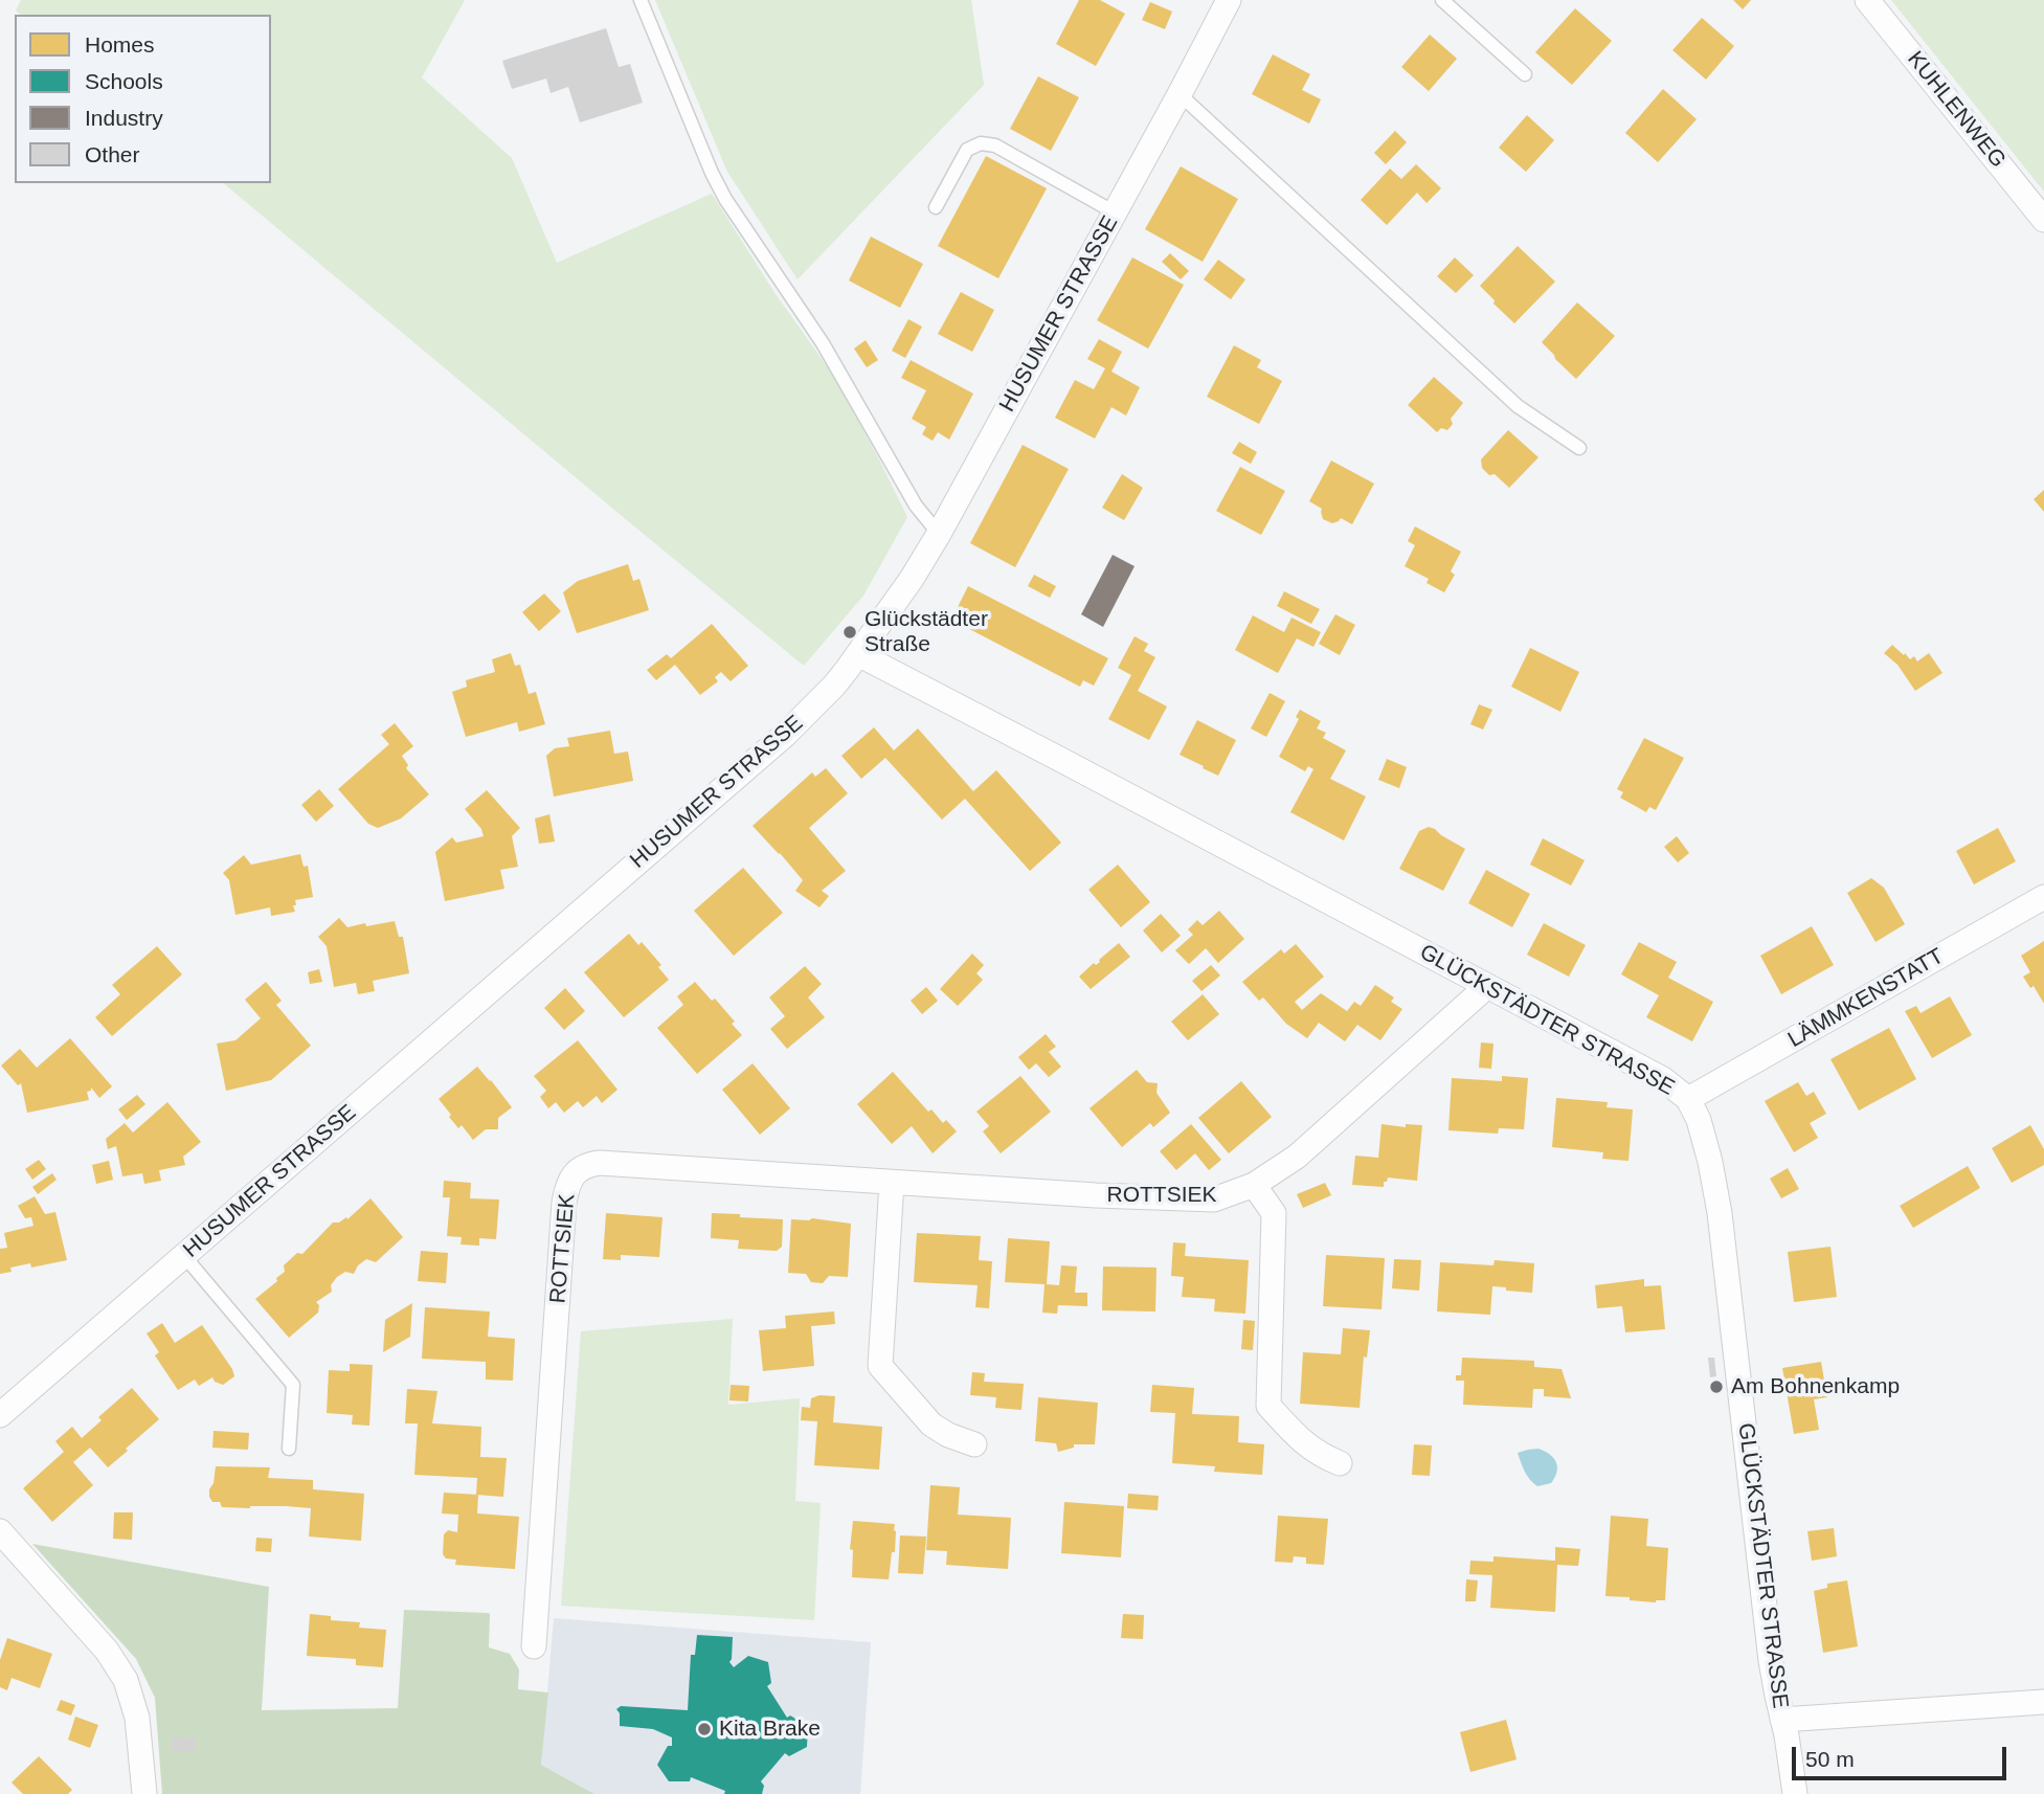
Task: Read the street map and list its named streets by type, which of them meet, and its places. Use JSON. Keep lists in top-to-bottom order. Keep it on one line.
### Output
{"streets":{"street":["KUHLENWEG","HUSUMER STRASSE","LÄMMKENSTATT","GLÜCKSTÄDTER STRASSE","ROTTSIEK"]},"crossings":[["HUSUMER STRASSE","GLÜCKSTÄDTER STRASSE"],["LÄMMKENSTATT","GLÜCKSTÄDTER STRASSE"],["GLÜCKSTÄDTER STRASSE","ROTTSIEK"]],"places":["Glückstädter Straße","Am Bohnenkamp","Kita Brake"],"legend":["Homes","Schools","Industry","Other"],"scale_bar":"50 m"}
